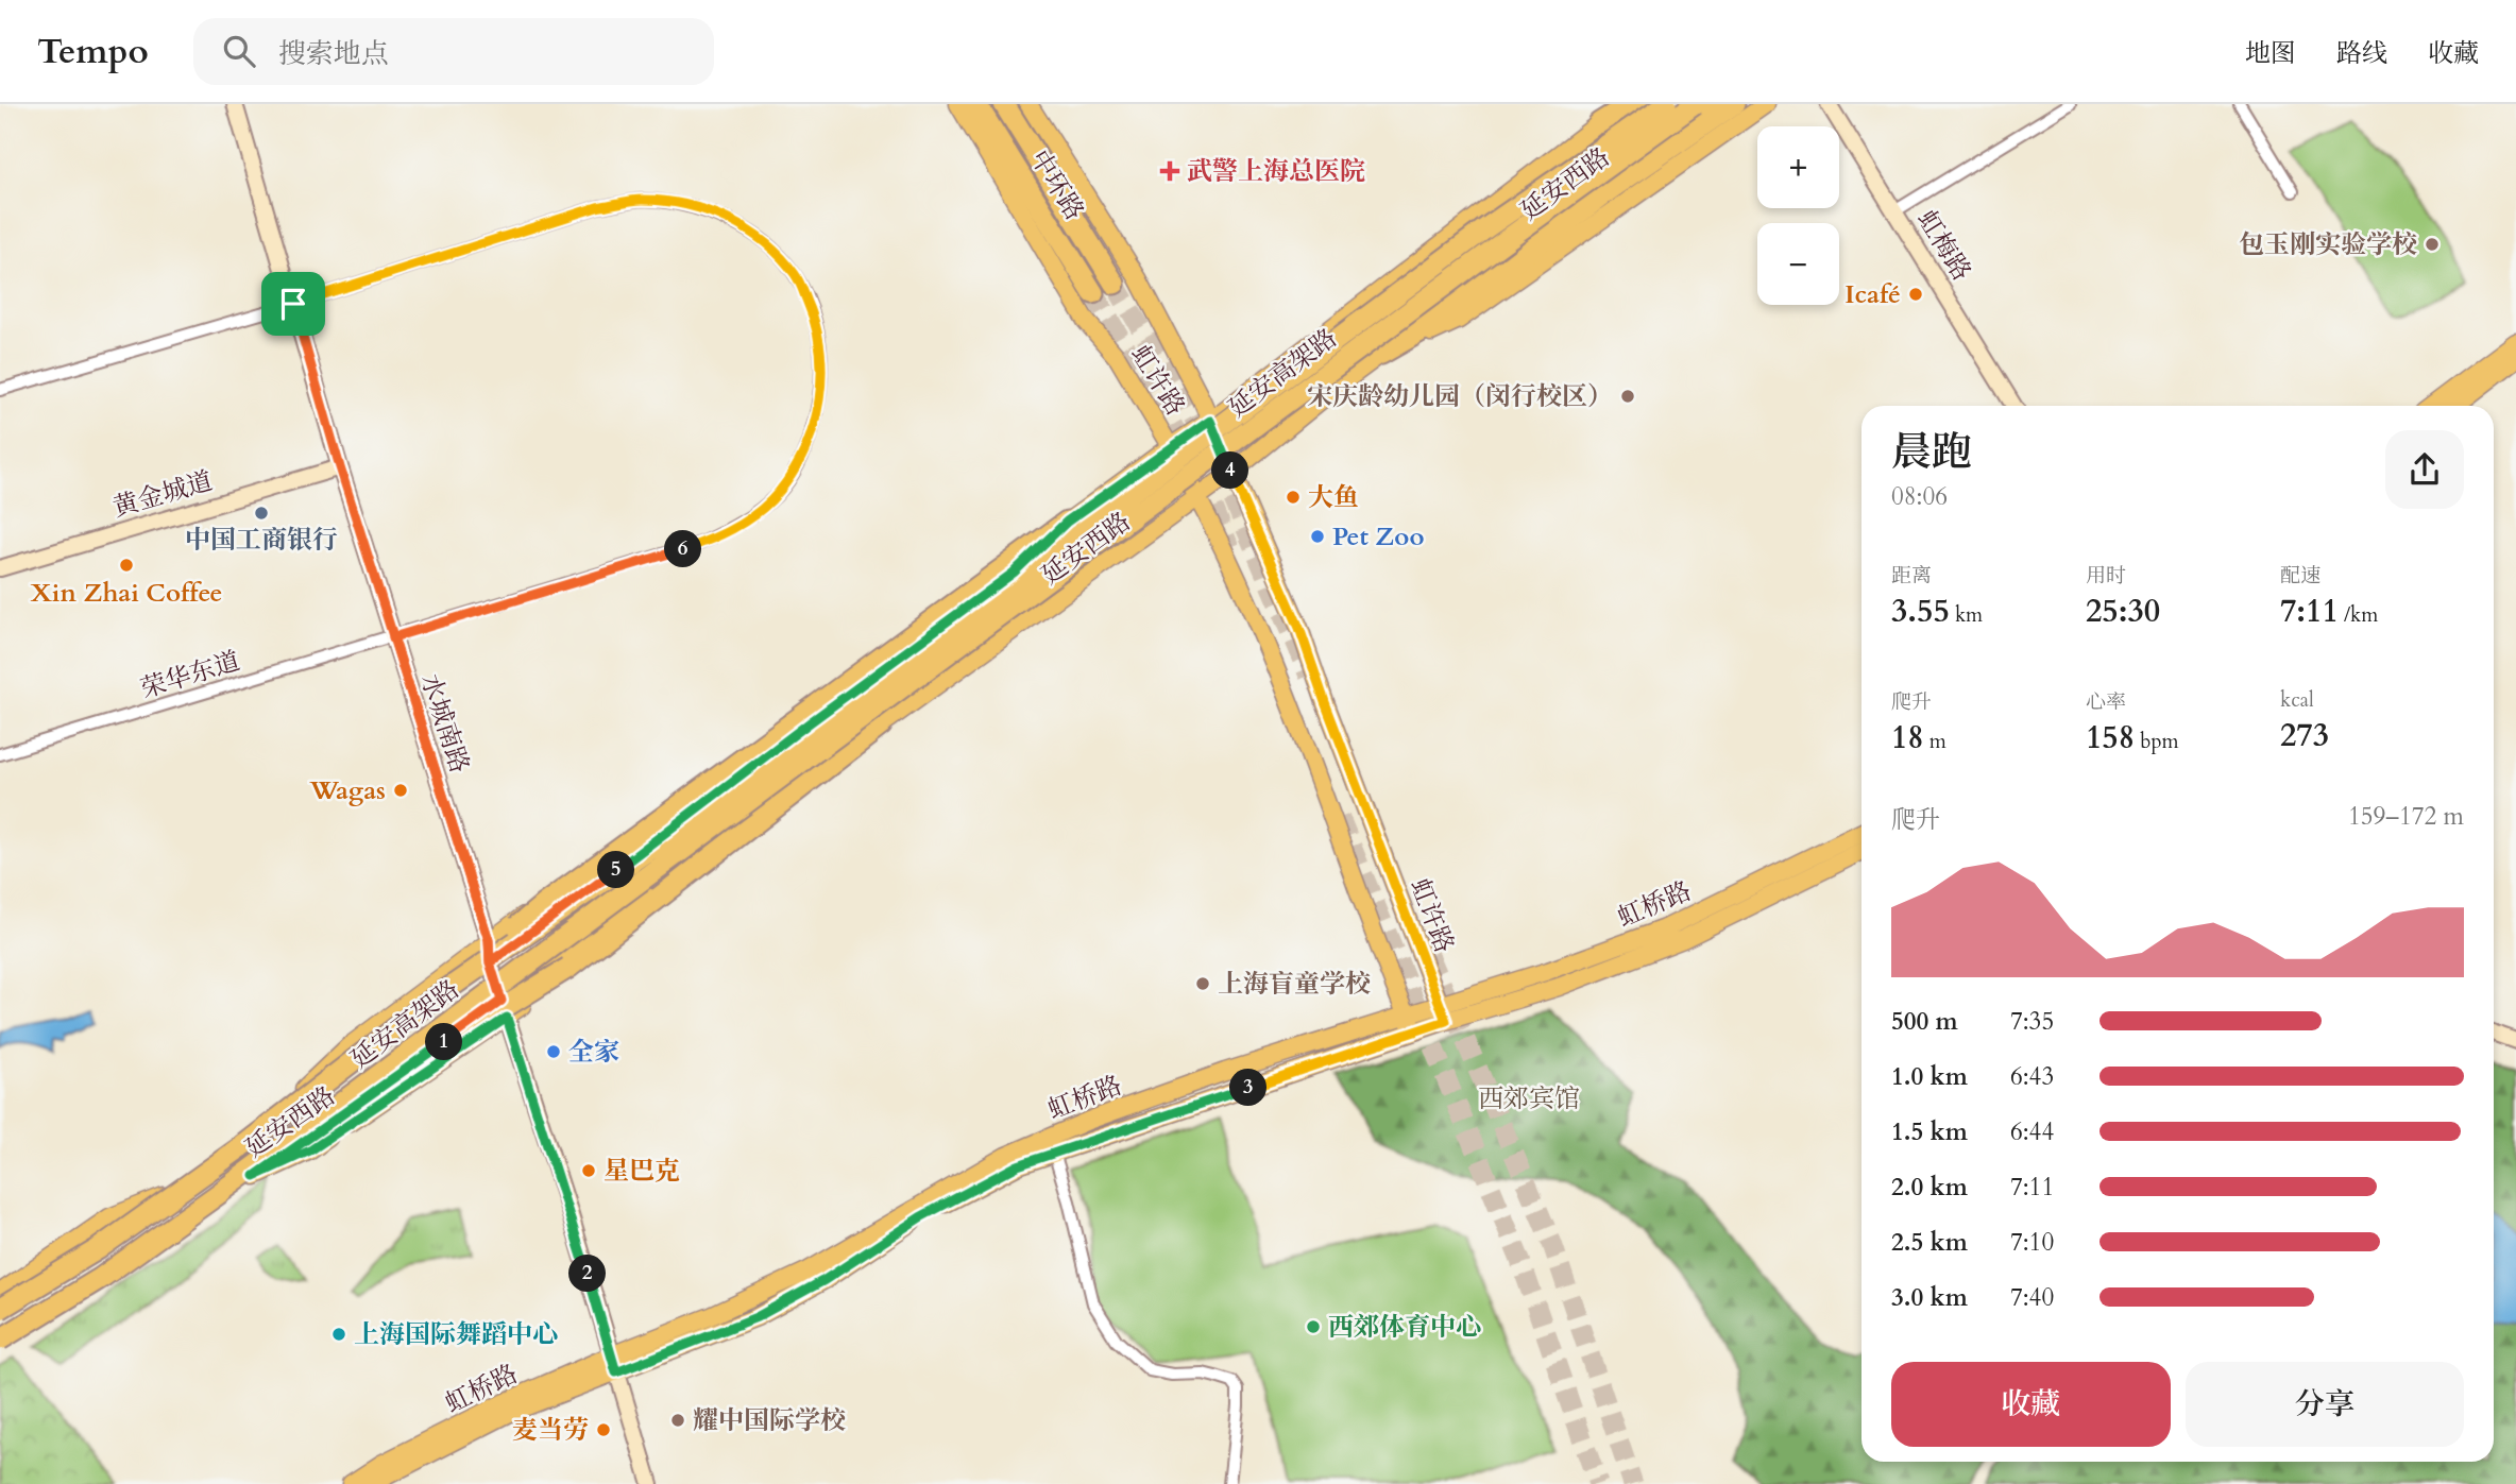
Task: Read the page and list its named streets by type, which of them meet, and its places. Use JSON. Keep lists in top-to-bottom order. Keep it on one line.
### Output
{"streets":{"highway":["中环路","延安高架路"],"main road":["延安西路","虹许路","虹桥路"],"street":["虹梅路","黄金城道","荣华东道","水城南路"]},"crossings":[["延安西路","延安高架路"],["延安西路","虹许路"],["延安西路","水城南路"],["虹许路","虹桥路"],["黄金城道","水城南路"],["荣华东道","水城南路"],["水城南路","虹桥路"]],"parks":["西郊宾馆"],"places":{"health":["武警上海总医院"],"other":["包玉刚实验学校","Icafé","宋庆龄幼儿园（闵行校区）","大鱼","中国工商银行","Pet Zoo","Xin Zhai Coffee","Wagas","上海盲童学校","全家","星巴克","西郊体育中心","上海国际舞蹈中心","耀中国际学校","麦当劳"]},"page":{"header":"Tempo","search":"搜索地点","nav":["地图","路线","收藏"],"map_buttons":["+","−"],"heading":["晨跑","08:06"],"pins":["4","6","5","1","3","2"],"stats":[["距离","3.55 km"],["用时","25:30"],["配速","7:11 /km"],["爬升","18 m"],["心率","158 bpm"],["kcal","273"]],"chart":["爬升","159–172 m"],"list":[{"name":"500 m","note":"7:35"},{"name":"1.0 km","note":"6:43"},{"name":"1.5 km","note":"6:44"},{"name":"2.0 km","note":"7:11"},{"name":"2.5 km","note":"7:10"},{"name":"3.0 km","note":"7:40"}],"buttons":["收藏","分享"]}}
